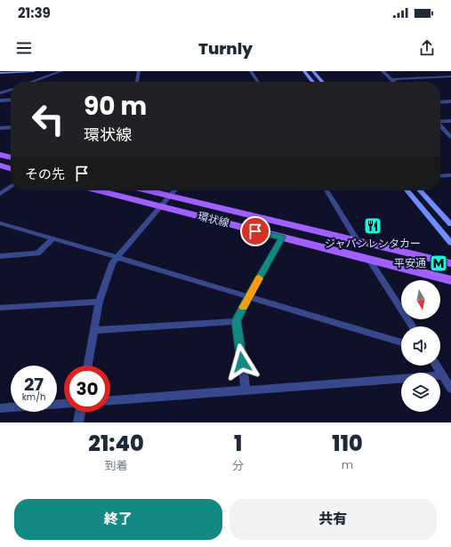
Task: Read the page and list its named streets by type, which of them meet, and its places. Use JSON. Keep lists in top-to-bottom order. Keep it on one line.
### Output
{"streets":{"main road":["環状線"]},"places":{"restaurant":["ジャパンレンタカー"],"metro station":["平安通"]},"north":"bottom","page":{"status":"21:39","header":"Turnly","turn":["90 m","環状線"],"then":"その先","speed":"27 km/h","limit":"30","eta":["21:40","到着","1","分","110","m"],"buttons":["終了","共有"]}}
